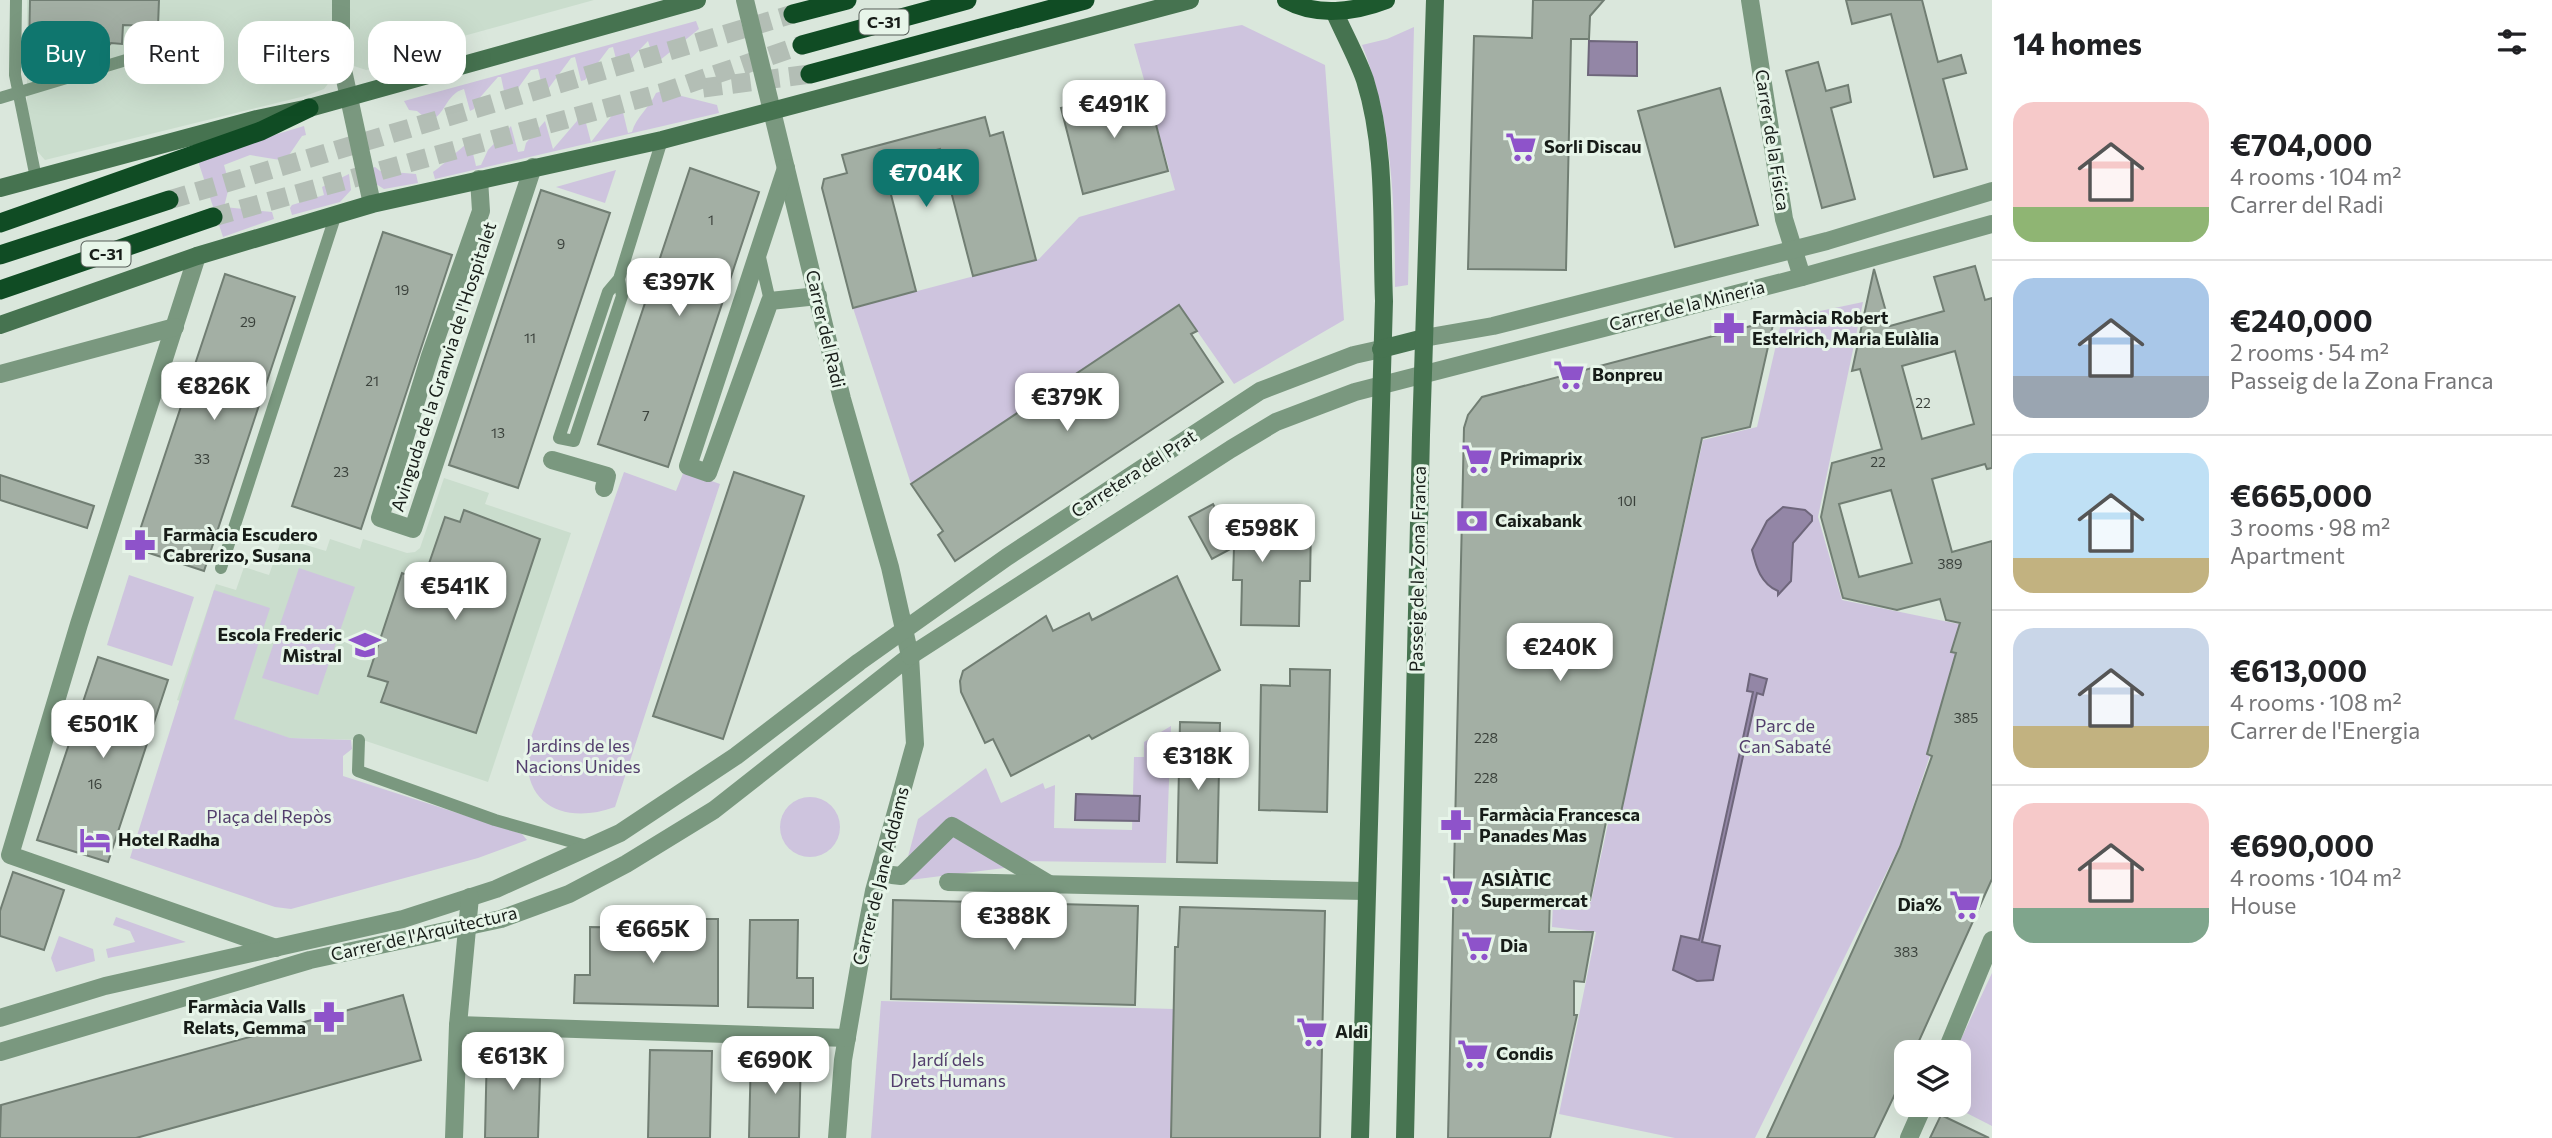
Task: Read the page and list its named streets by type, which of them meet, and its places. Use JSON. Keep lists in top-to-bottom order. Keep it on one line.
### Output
{"streets":{"highway":["C-31"],"main road":["Passeig de la Zona Franca"],"street":["Carrer de la Física","Carrer de la Mineria","Carrer del Radi","Avinguda de la Granvia de l'Hospitalet","Carretera del Prat","Carrer de Jane Addams","Carrer de l'Arquitectura"]},"crossings":[["Carrer de la Física","Carrer de la Mineria"],["Carrer de la Mineria","Carretera del Prat"],["Carrer de la Mineria","Passeig de la Zona Franca"],["Carrer del Radi","Carretera del Prat"],["Carrer del Radi","Carrer de Jane Addams"],["Carrer del Radi","Carrer de l'Arquitectura"],["Carretera del Prat","Carrer de Jane Addams"],["Carretera del Prat","Carrer de l'Arquitectura"],["Carrer de Jane Addams","Carrer de l'Arquitectura"]],"parks":["Parc de Can Sabaté","Jardins de les Nacions Unides","Plaça del Repòs","Jardí dels Drets Humans"],"places":{"supermarket":["Sorli Discau","Bonpreu","Primaprix","ASIÀTIC Supermercat","Dia%","Dia","Aldi","Condis"],"pharmacy":["Farmàcia Robert Estelrich, Maria Eulàlia","Farmàcia Escudero Cabrerizo, Susana","Farmàcia Francesca Panades Mas","Farmàcia Valls Relats, Gemma"],"bank":["Caixabank"],"school or university":["Escola Frederic Mistral"],"hotel":["Hotel Radha"]},"house_numbers":["1","9","19","29","11","21","22","7","13","33","22","23","10I","389","385","228","228","16","383"],"page":{"heading":"14 homes","chip":["Buy","Rent","Filters","New"],"price":["€491K","€704K","€397K","€826K","€379K","€598K","€541K","€240K","€501K","€318K","€388K","€665K","€613K","€690K"],"list":[{"name":"€704,000","note":"4 rooms · 104 m² · Carrer del Radi"},{"name":"€240,000","note":"2 rooms · 54 m² · Passeig de la Zona Franca"},{"name":"€665,000","note":"3 rooms · 98 m² · Apartment"},{"name":"€613,000","note":"4 rooms · 108 m² · Carrer de l'Energia"},{"name":"€690,000","note":"4 rooms · 104 m² · House"}]}}
